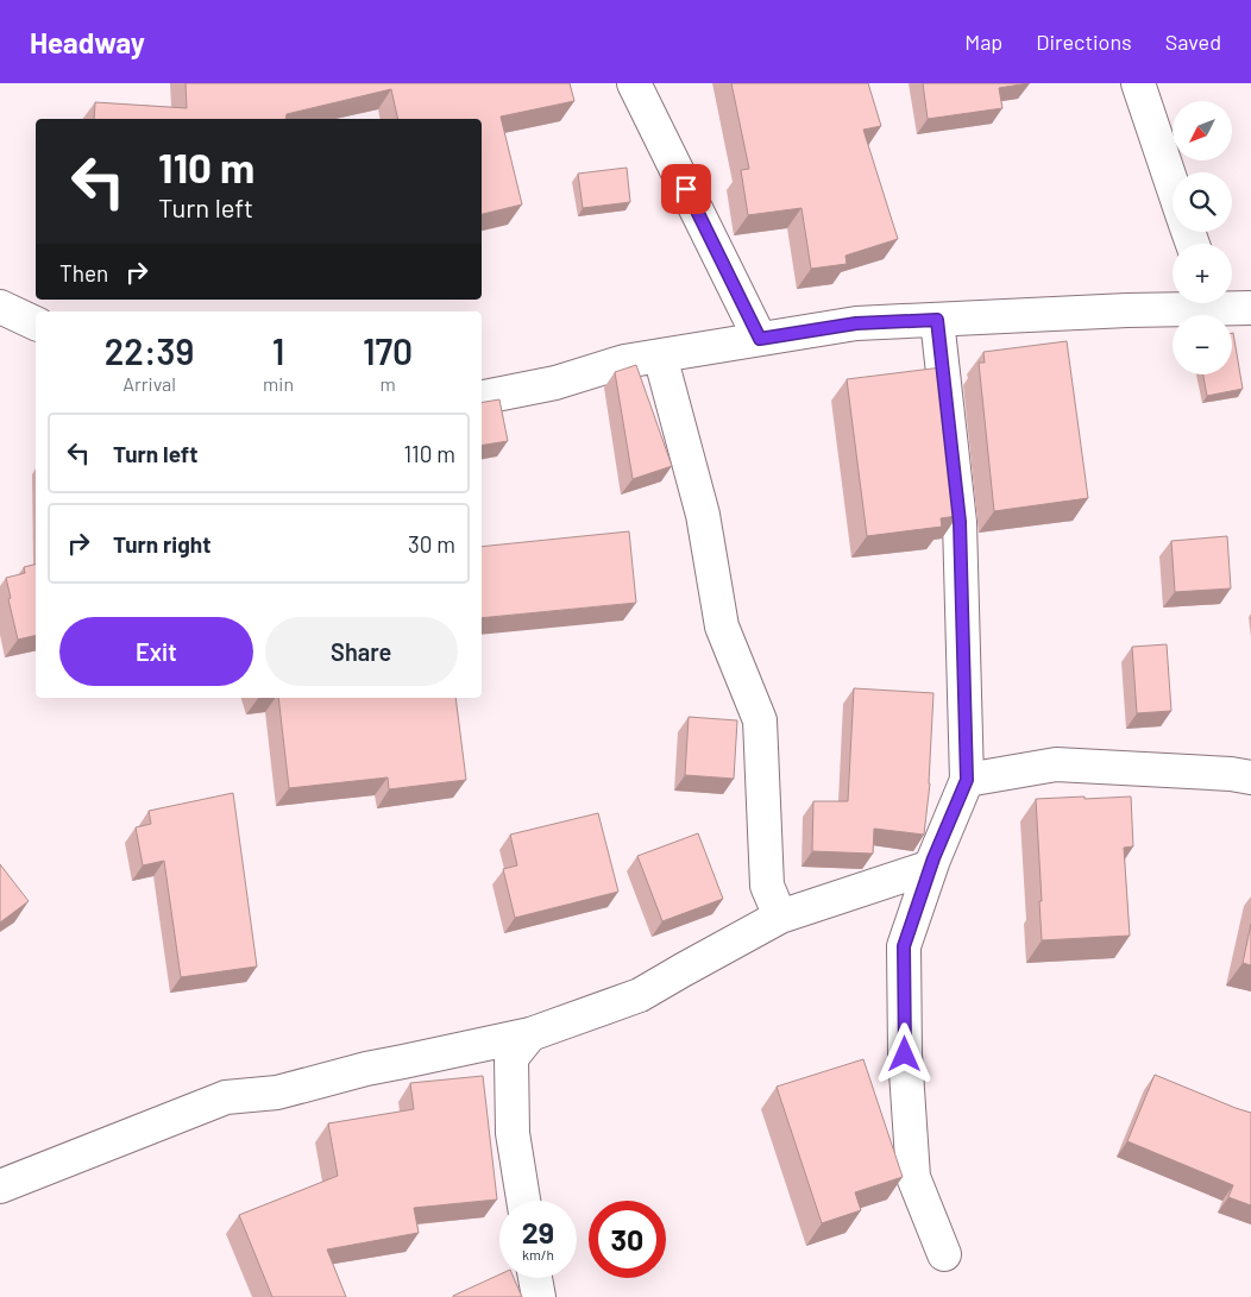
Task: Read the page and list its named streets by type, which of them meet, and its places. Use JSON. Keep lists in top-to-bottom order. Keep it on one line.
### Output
{"north":"bottom left","page":{"header":"Headway","nav":["Map","Directions","Saved"],"map_buttons":["+","−"],"turn":["110 m","Turn left"],"then":"Then","eta":["22:39","Arrival","1","min","170","m"],"list":[{"name":"Turn left","value":"110 m"},{"name":"Turn right","value":"30 m"}],"buttons":["Exit","Share"],"speed":"29 km/h","limit":"30"}}
